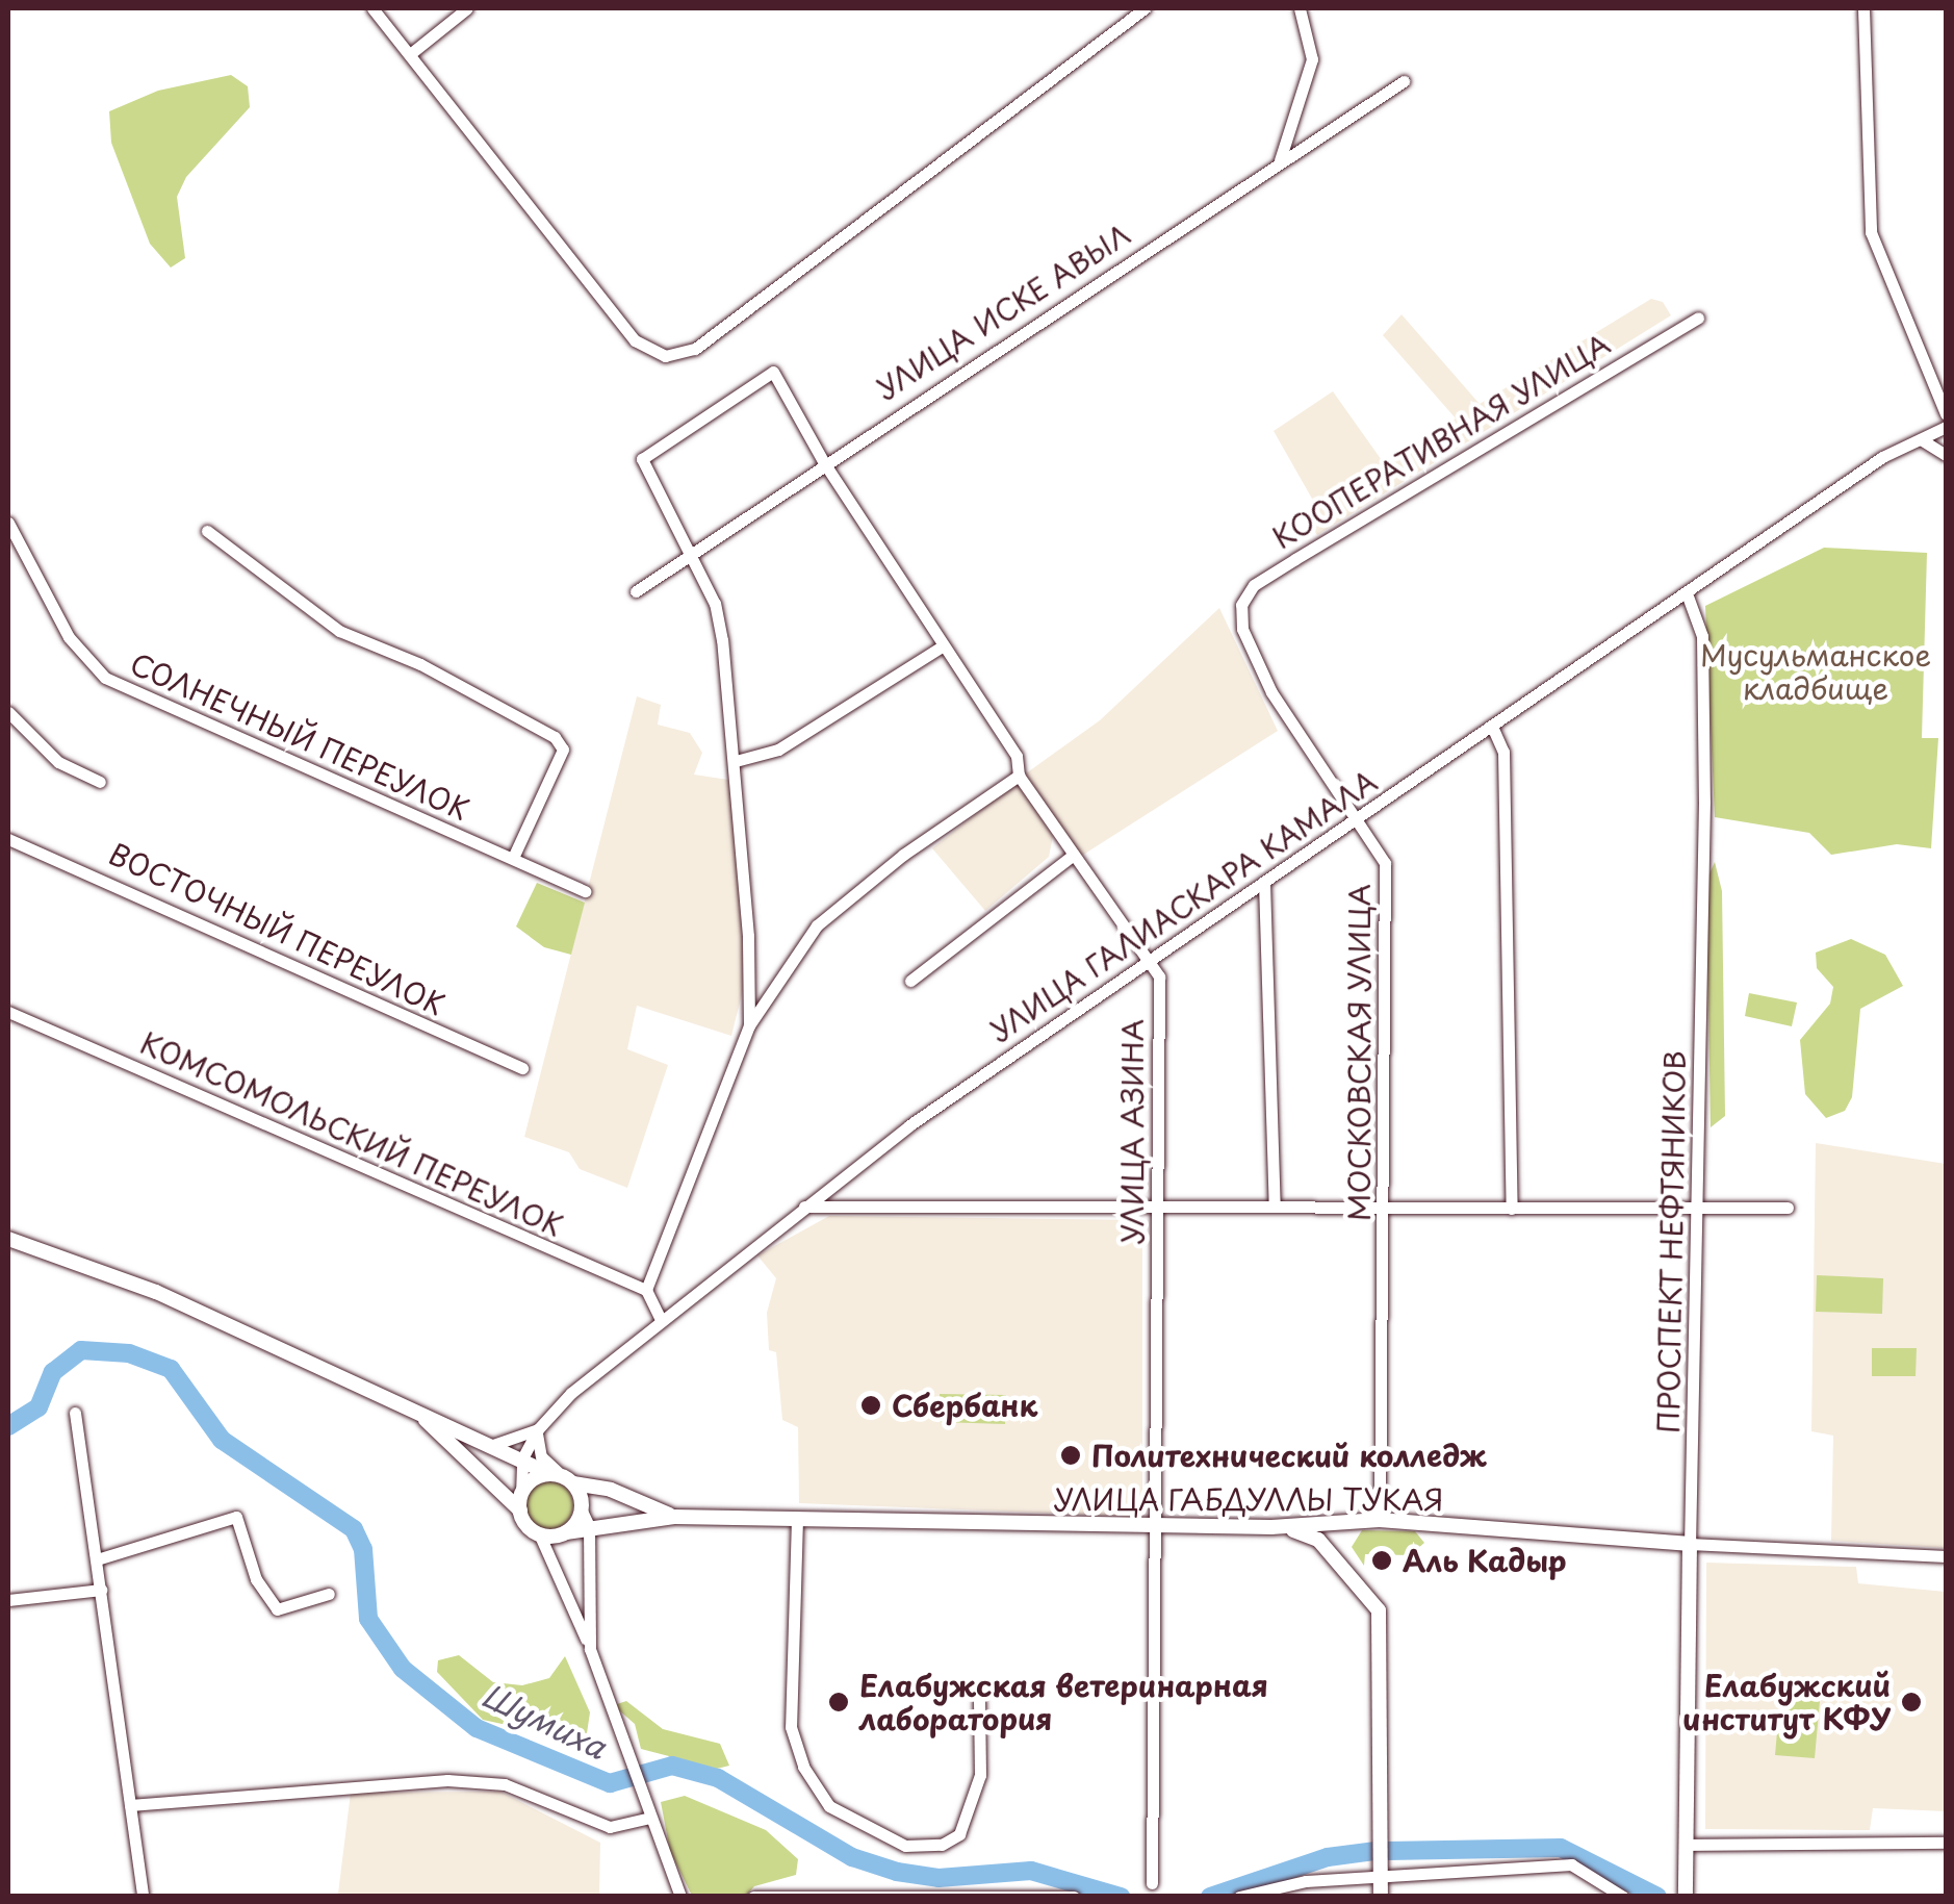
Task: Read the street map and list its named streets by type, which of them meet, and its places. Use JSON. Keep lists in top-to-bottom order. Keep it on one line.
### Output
{"streets":{"main road":["ПРОСПЕКТ НЕФТЯНИКОВ","УЛИЦА ГАБДУЛЛЫ ТУКАЯ"],"street":["УЛИЦА ИСКЕ АВЫЛ","КООПЕРАТИВНАЯ УЛИЦА","СОЛНЕЧНЫЙ ПЕРЕУЛОК","УЛИЦА ГАЛИАСКАРА КАМАЛА","ВОСТОЧНЫЙ ПЕРЕУЛОК","МОСКОВСКАЯ УЛИЦА","УЛИЦА АЗИНА","КОМСОМОЛЬСКИЙ ПЕРЕУЛОК"]},"crossings":[["УЛИЦА ИСКЕ АВЫЛ","УЛИЦА АЗИНА"],["КООПЕРАТИВНАЯ УЛИЦА","МОСКОВСКАЯ УЛИЦА"],["УЛИЦА ГАЛИАСКАРА КАМАЛА","МОСКОВСКАЯ УЛИЦА"],["УЛИЦА ГАЛИАСКАРА КАМАЛА","УЛИЦА АЗИНА"],["УЛИЦА ГАЛИАСКАРА КАМАЛА","ПРОСПЕКТ НЕФТЯНИКОВ"],["УЛИЦА ГАЛИАСКАРА КАМАЛА","УЛИЦА ГАБДУЛЛЫ ТУКАЯ"],["МОСКОВСКАЯ УЛИЦА","УЛИЦА ГАБДУЛЛЫ ТУКАЯ"],["УЛИЦА АЗИНА","УЛИЦА ГАБДУЛЛЫ ТУКАЯ"],["ПРОСПЕКТ НЕФТЯНИКОВ","УЛИЦА ГАБДУЛЛЫ ТУКАЯ"]],"water":["Шумиха"],"parks":["Мусульманское кладбище"],"places":["Сбербанк","Политехнический колледж","Аль Кадыр","Елабужская ветеринарная лаборатория","Елабужский институт КФУ"]}
